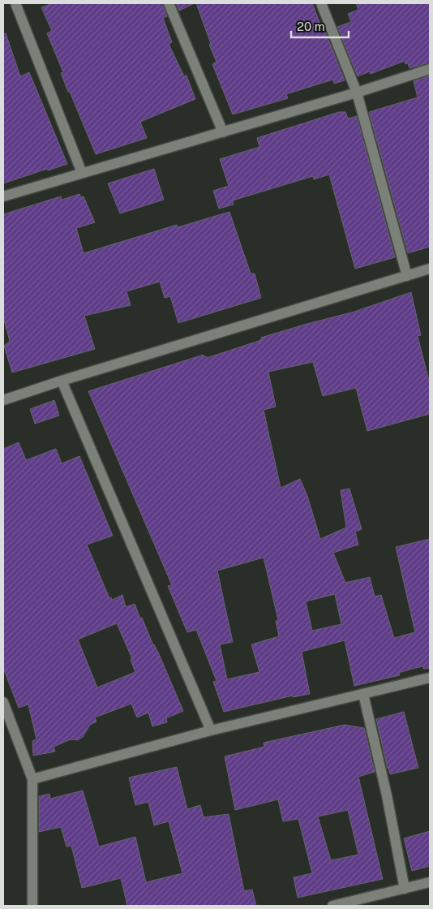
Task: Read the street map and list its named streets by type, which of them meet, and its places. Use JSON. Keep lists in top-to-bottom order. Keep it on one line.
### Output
{"scale_bar":"20 m"}
